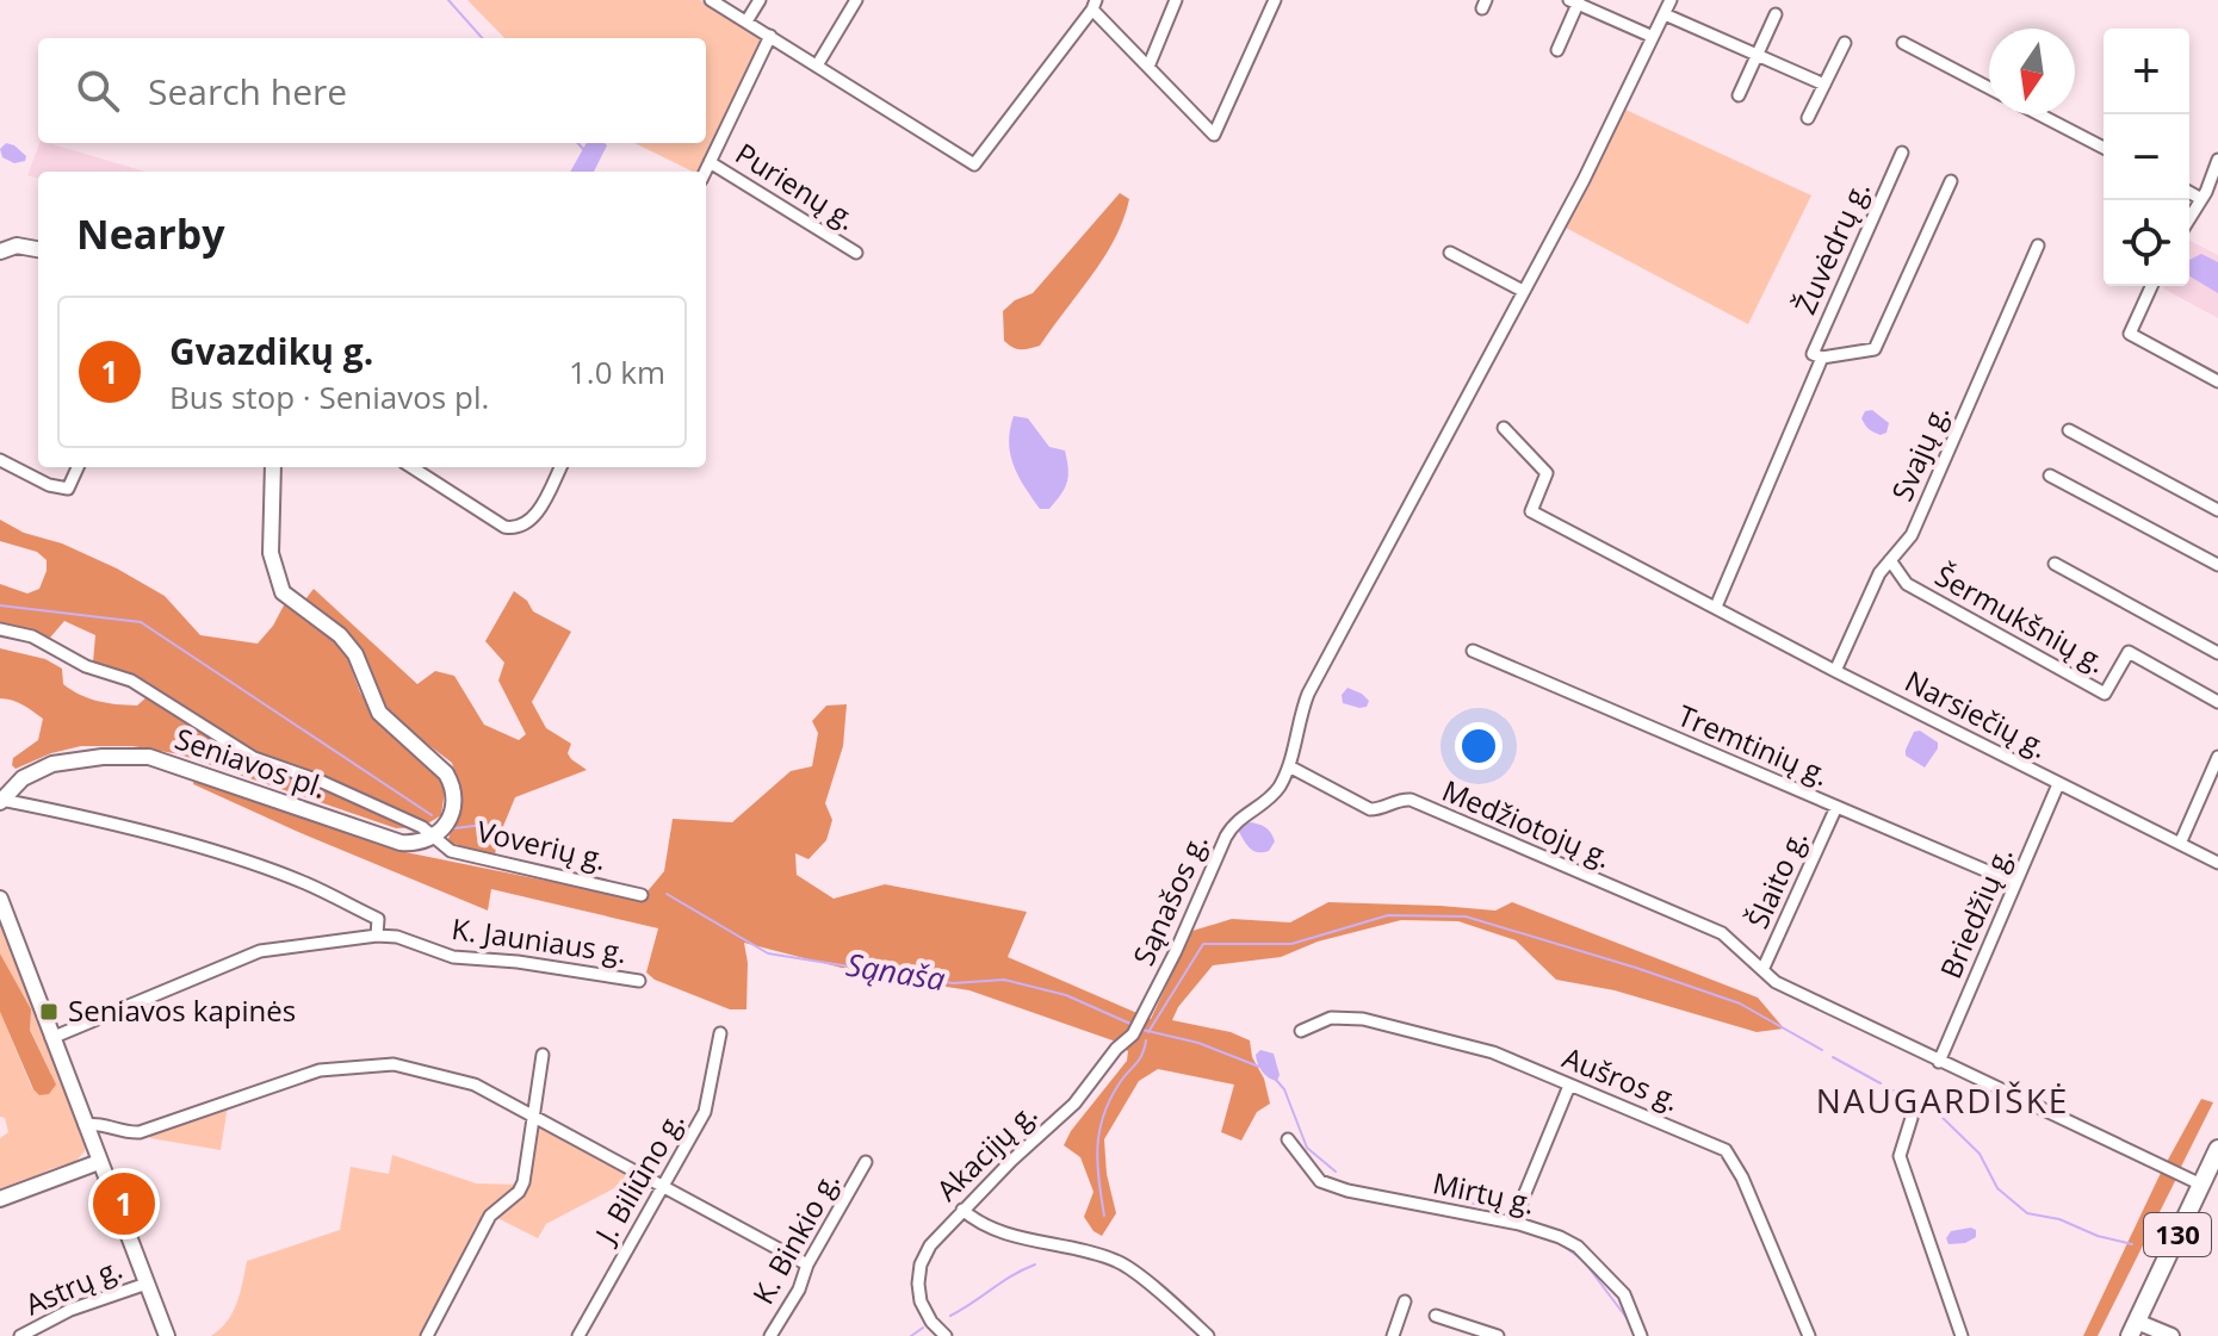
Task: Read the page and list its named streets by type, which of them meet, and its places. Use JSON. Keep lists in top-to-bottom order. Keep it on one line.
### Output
{"streets":{"main road":["Seniavos pl.","130"],"street":["Purienų g.","Žuvėdrų g.","Svajų g.","Šermukšnių g.","Narsiečių g.","Tremtinių g.","Medžiotojų g.","Voverių g.","Šlaito g.","Sąnašos g.","Briedžių g.","K. Jauniaus g.","Aušros g.","Akacijų g.","J. Biliūno g.","Mirtų g.","K. Binkio g.","Astrų g."]},"crossings":[["Svajų g.","Šermukšnių g."],["Svajų g.","Narsiečių g."],["Narsiečių g.","Briedžių g."],["Tremtinių g.","Šlaito g."],["Tremtinių g.","Briedžių g."],["Seniavos pl.","Voverių g."],["Seniavos pl.","K. Jauniaus g."],["Medžiotojų g.","Šlaito g."],["Medžiotojų g.","Sąnašos g."],["Medžiotojų g.","Briedžių g."],["Medžiotojų g.","130"],["Sąnašos g.","Akacijų g."]],"districts":["NAUGARDIŠKĖ"],"water":["Sąnaša"],"places":{"transit":["Seniavos kapinės"]},"north":"bottom","page":{"map_buttons":["+","−"],"search":"Search here","heading":"Nearby","list":[{"mark":"1","name":"Gvazdikų g.","note":"Bus stop · Seniavos pl.","value":"1.0 km"}],"pins":"1"}}
